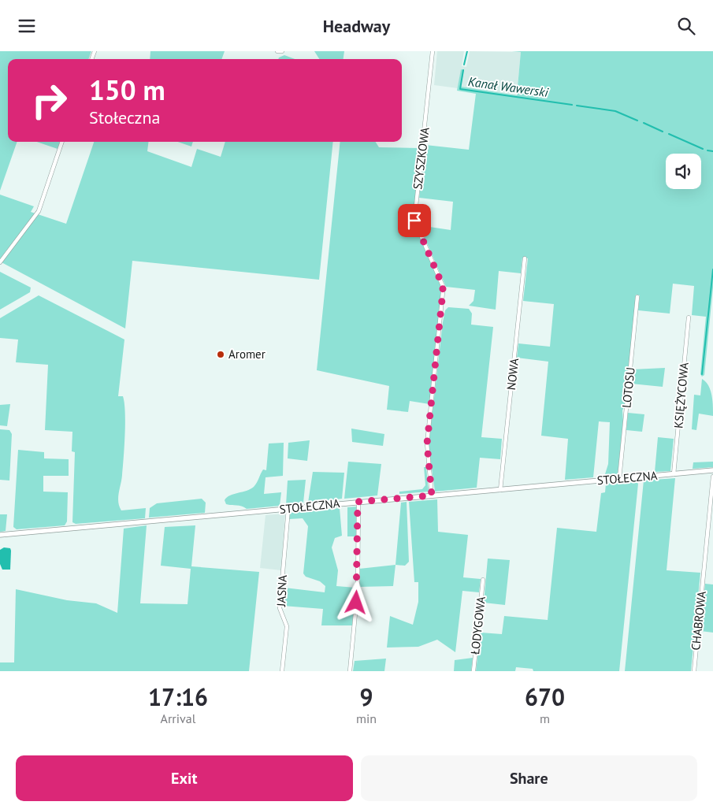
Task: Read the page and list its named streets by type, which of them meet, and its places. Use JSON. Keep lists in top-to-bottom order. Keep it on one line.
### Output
{"streets":{"street":["SZYSZKOWA","NOWA","LOTOSU","KSIĘŻYCOWA","STOŁECZNA","JASNA","CHABROWA","ŁODYGOWA"]},"crossings":[["SZYSZKOWA","STOŁECZNA"],["NOWA","STOŁECZNA"],["LOTOSU","STOŁECZNA"],["KSIĘŻYCOWA","STOŁECZNA"],["STOŁECZNA","JASNA"]],"water":["Kanał Wawerski"],"places":["Aromer"],"page":{"header":"Headway","turn":["150 m","Stołeczna"],"eta":["17:16","Arrival","9","min","670","m"],"buttons":["Exit","Share"]}}
